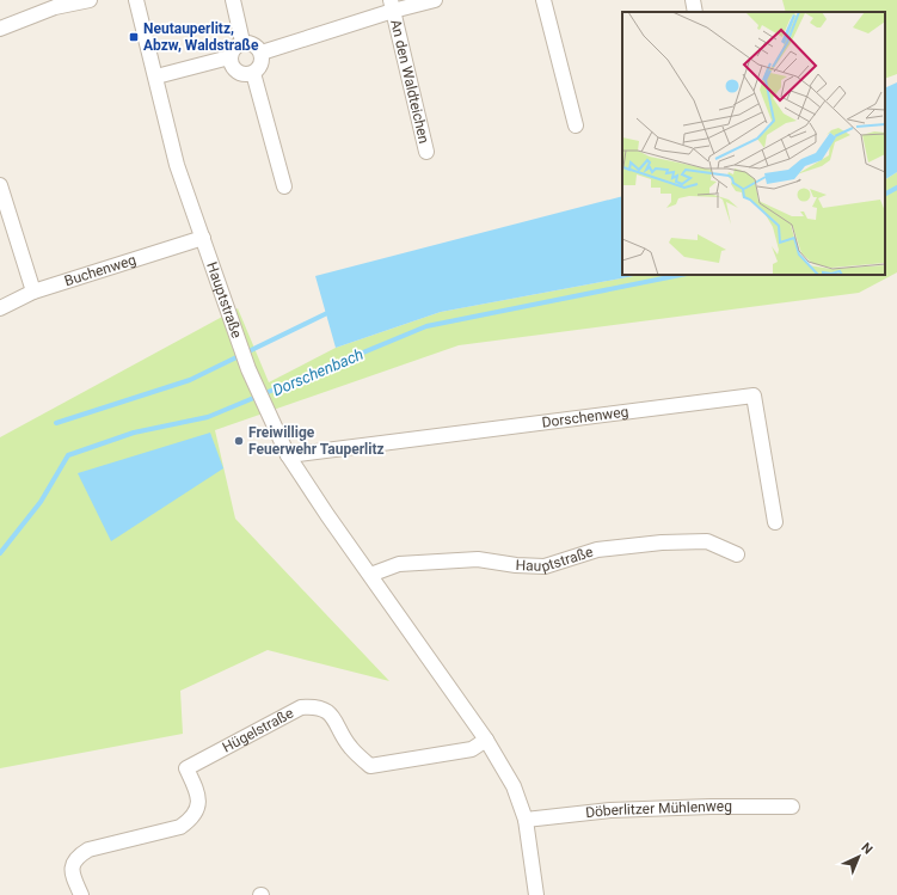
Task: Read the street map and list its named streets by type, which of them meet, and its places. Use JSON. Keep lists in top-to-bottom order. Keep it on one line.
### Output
{"streets":{"street":["An den Waldteichen","Buchenweg","Hauptstraße","Dorschenweg","Hügelstraße","Döberlitzer Mühlenweg"]},"crossings":[["Buchenweg","Hauptstraße"],["Hauptstraße","Dorschenweg"],["Hauptstraße","Hügelstraße"],["Hauptstraße","Döberlitzer Mühlenweg"]],"water":["Dorschenbach"],"places":{"transit":["Neutauperlitz, Abzw, Waldstraße"],"other":["Freiwillige Feuerwehr Tauperlitz"]},"north":"top right"}
